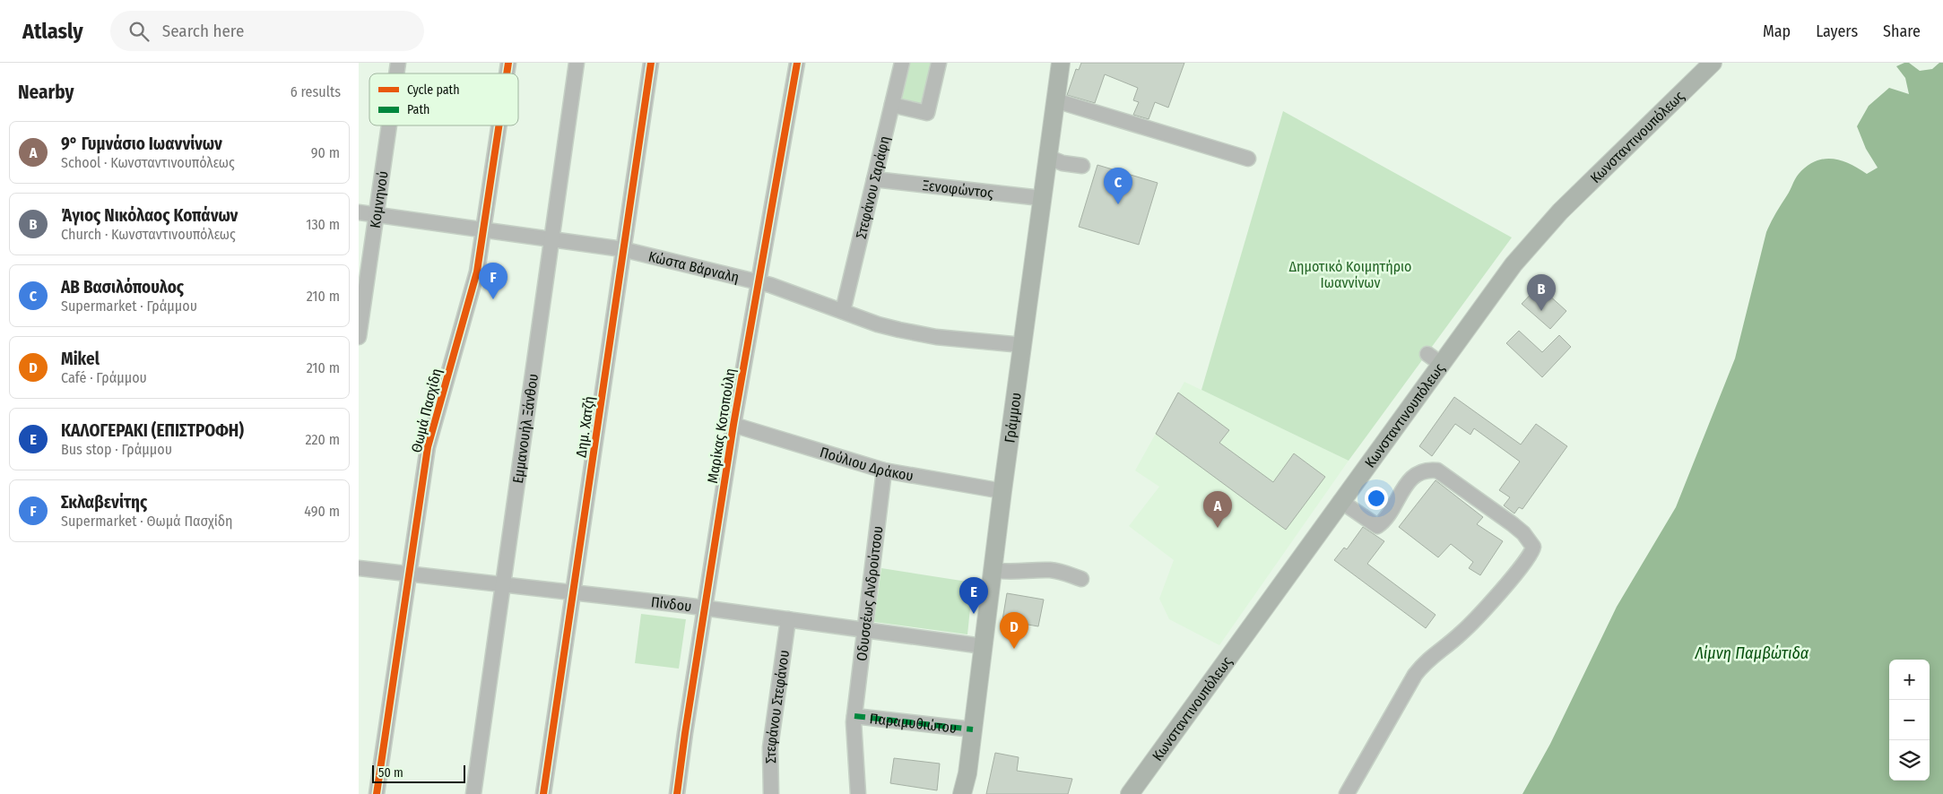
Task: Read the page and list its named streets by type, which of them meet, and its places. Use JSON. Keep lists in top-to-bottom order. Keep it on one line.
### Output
{"streets":{"main road":["Κωνσταντινουπόλεως","Γράμμου"],"street":["Στεφάνου Σαράφη","Ξενοφώντος","Κομνηνού","Κώστα Βάρναλη","Θωμά Πασχίδη","Μαρίκας Κοτοπούλη","Δημ. Χατζή","Εμμανουήλ Ξάνθου","Πούλιου Δράκου","Οδυσσέως Ανδρούτσου","Πίνδου","Στεφάνου Στεφάνου","Παραμυθιώτου"]},"crossings":[["Στεφάνου Σαράφη","Ξενοφώντος"],["Στεφάνου Σαράφη","Κώστα Βάρναλη"],["Ξενοφώντος","Γράμμου"],["Κομνηνού","Κώστα Βάρναλη"],["Κώστα Βάρναλη","Θωμά Πασχίδη"],["Κώστα Βάρναλη","Γράμμου"],["Κώστα Βάρναλη","Μαρίκας Κοτοπούλη"],["Κώστα Βάρναλη","Δημ. Χατζή"],["Κώστα Βάρναλη","Εμμανουήλ Ξάνθου"],["Θωμά Πασχίδη","Πίνδου"],["Γράμμου","Πούλιου Δράκου"],["Γράμμου","Πίνδου"],["Γράμμου","Παραμυθιώτου"],["Μαρίκας Κοτοπούλη","Πούλιου Δράκου"],["Μαρίκας Κοτοπούλη","Πίνδου"],["Δημ. Χατζή","Πίνδου"],["Εμμανουήλ Ξάνθου","Πίνδου"],["Πούλιου Δράκου","Οδυσσέως Ανδρούτσου"],["Οδυσσέως Ανδρούτσου","Πίνδου"],["Οδυσσέως Ανδρούτσου","Παραμυθιώτου"],["Πίνδου","Στεφάνου Στεφάνου"]],"water":["Λίμνη Παμβώτιδα"],"parks":["Δημοτικό Κοιμητήριο Ιωαννίνων"],"legend":["Cycle path","Path"],"scale_bar":"50 m","page":{"header":"Atlasly","search":"Search here","nav":["Map","Layers","Share"],"heading":["Nearby","6 results"],"list":[{"mark":"A","name":"9° Γυμνάσιο Ιωαννίνων","note":"School · Κωνσταντινουπόλεως","value":"90 m"},{"mark":"B","name":"Άγιος Νικόλαος Κοπάνων","note":"Church · Κωνσταντινουπόλεως","value":"130 m"},{"mark":"C","name":"ΑΒ Βασιλόπουλος","note":"Supermarket · Γράμμου","value":"210 m"},{"mark":"D","name":"Mikel","note":"Café · Γράμμου","value":"210 m"},{"mark":"E","name":"ΚΑΛΟΓΕΡΑΚΙ (ΕΠΙΣΤΡΟΦΗ)","note":"Bus stop · Γράμμου","value":"220 m"},{"mark":"F","name":"Σκλαβενίτης","note":"Supermarket · Θωμά Πασχίδη","value":"490 m"}],"pins":["C","F","B","A","E","D"],"map_buttons":["+","−"],"scale":"50 m"}}
